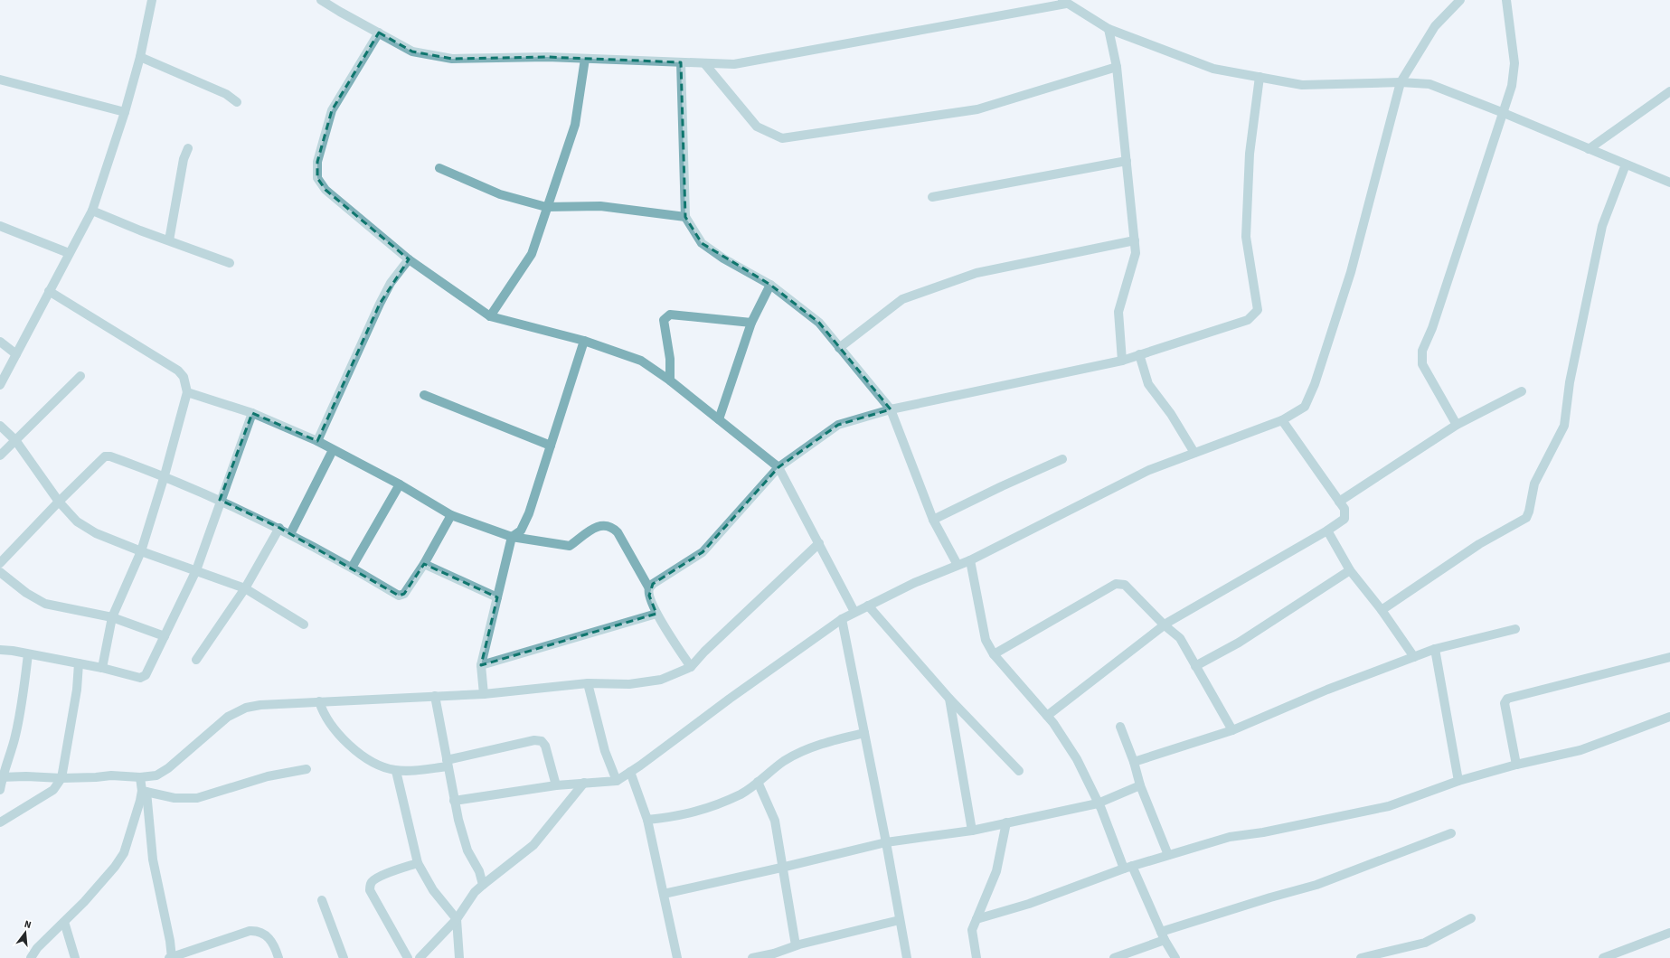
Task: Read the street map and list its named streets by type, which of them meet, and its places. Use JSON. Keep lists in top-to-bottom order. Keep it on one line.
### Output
{"north":"top"}
